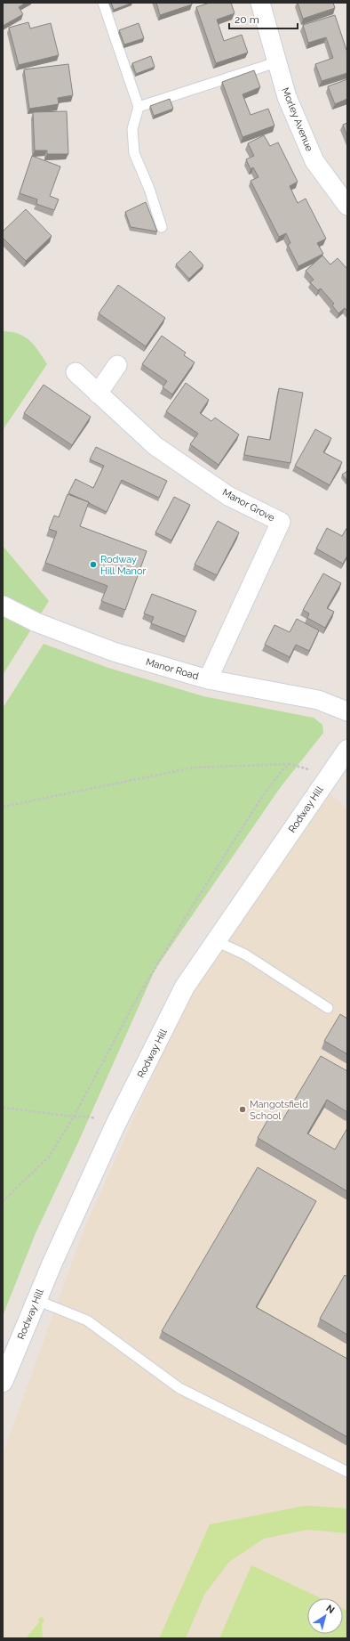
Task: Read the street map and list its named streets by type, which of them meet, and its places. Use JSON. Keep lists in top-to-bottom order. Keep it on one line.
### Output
{"streets":{"street":["Morley Avenue","Manor Grove","Manor Road","Rodway Hill"]},"crossings":[["Manor Grove","Manor Road"]],"places":["Rodway Hill Manor","Mangotsfield School"],"scale_bar":"20 m","north":"top right"}
